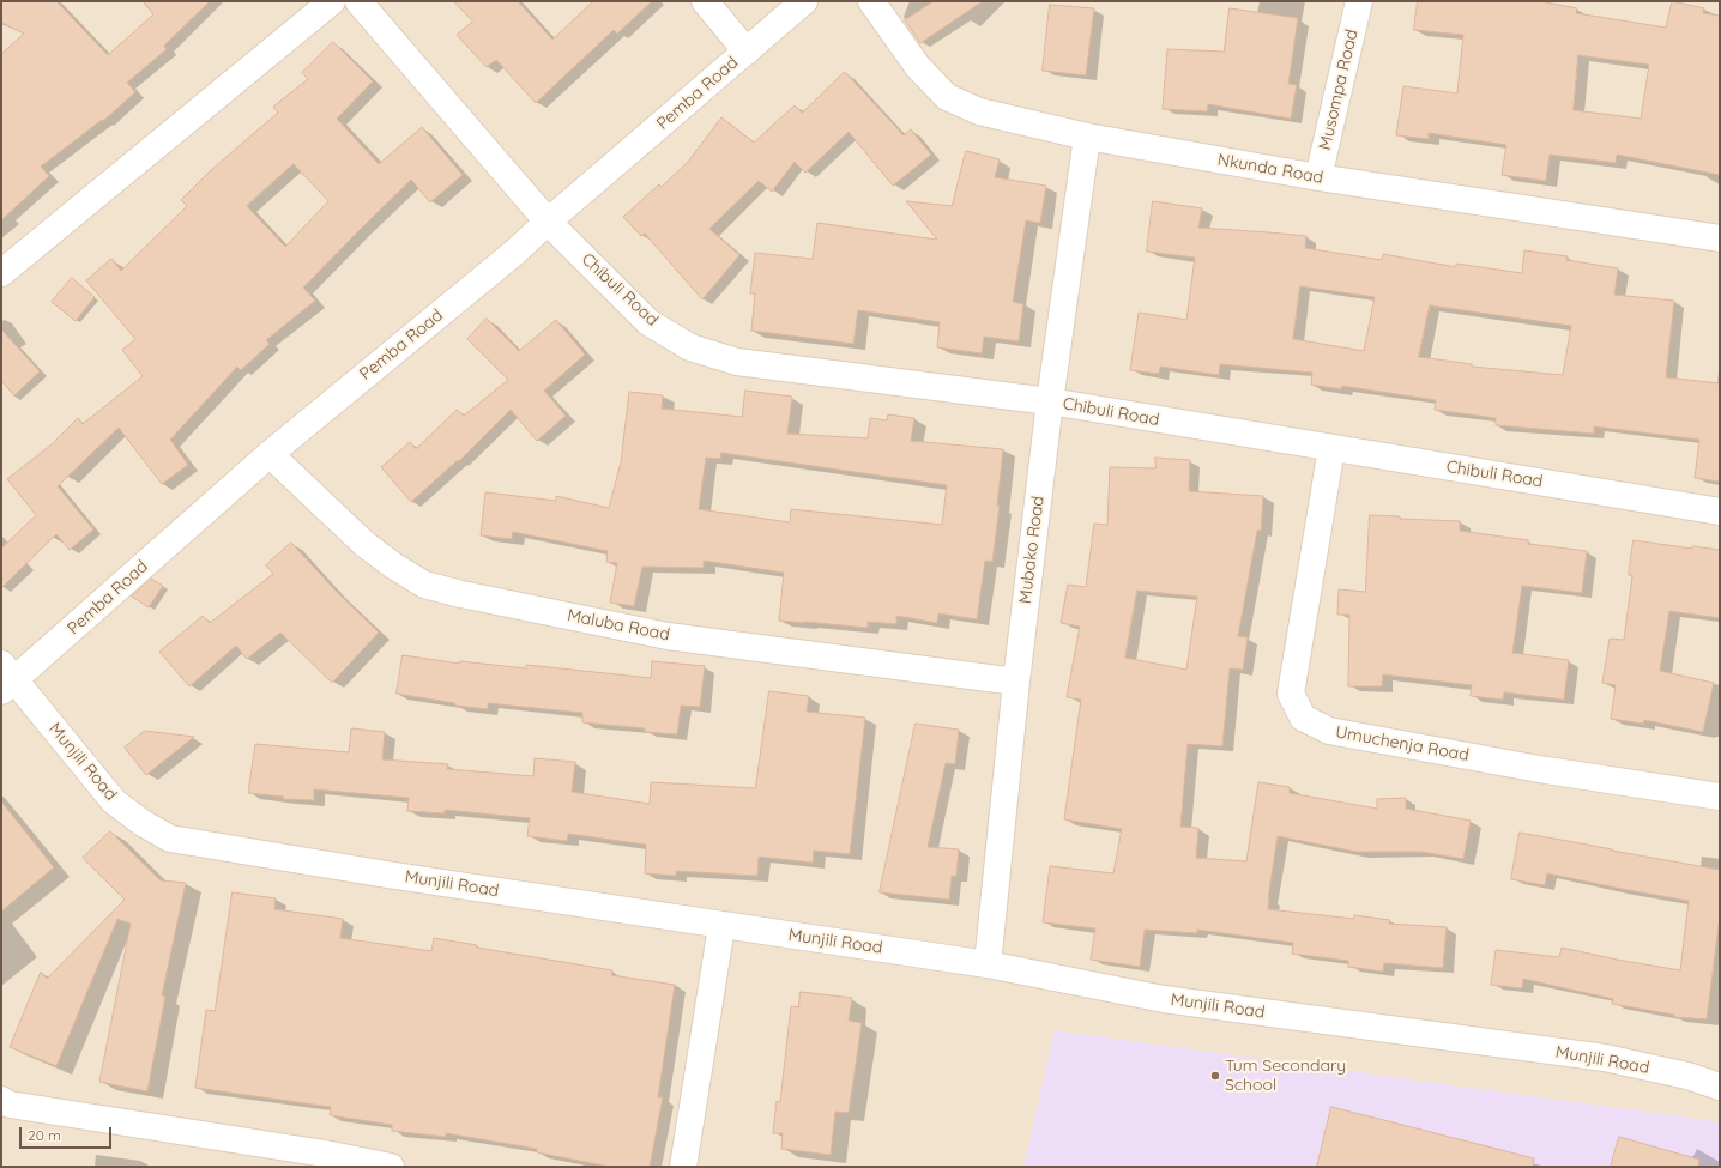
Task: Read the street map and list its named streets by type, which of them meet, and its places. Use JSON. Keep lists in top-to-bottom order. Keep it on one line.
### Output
{"streets":{"street":["Musompa Road","Pemba Road","Nkunda Road","Chibuli Road","Mubako Road","Maluba Road","Umuchenja Road","Munjili Road"]},"crossings":[["Musompa Road","Nkunda Road"],["Pemba Road","Chibuli Road"],["Pemba Road","Maluba Road"],["Pemba Road","Munjili Road"],["Nkunda Road","Mubako Road"],["Chibuli Road","Mubako Road"],["Chibuli Road","Umuchenja Road"],["Mubako Road","Maluba Road"],["Mubako Road","Munjili Road"]],"places":["Tum Secondary School"],"scale_bar":"20 m"}
